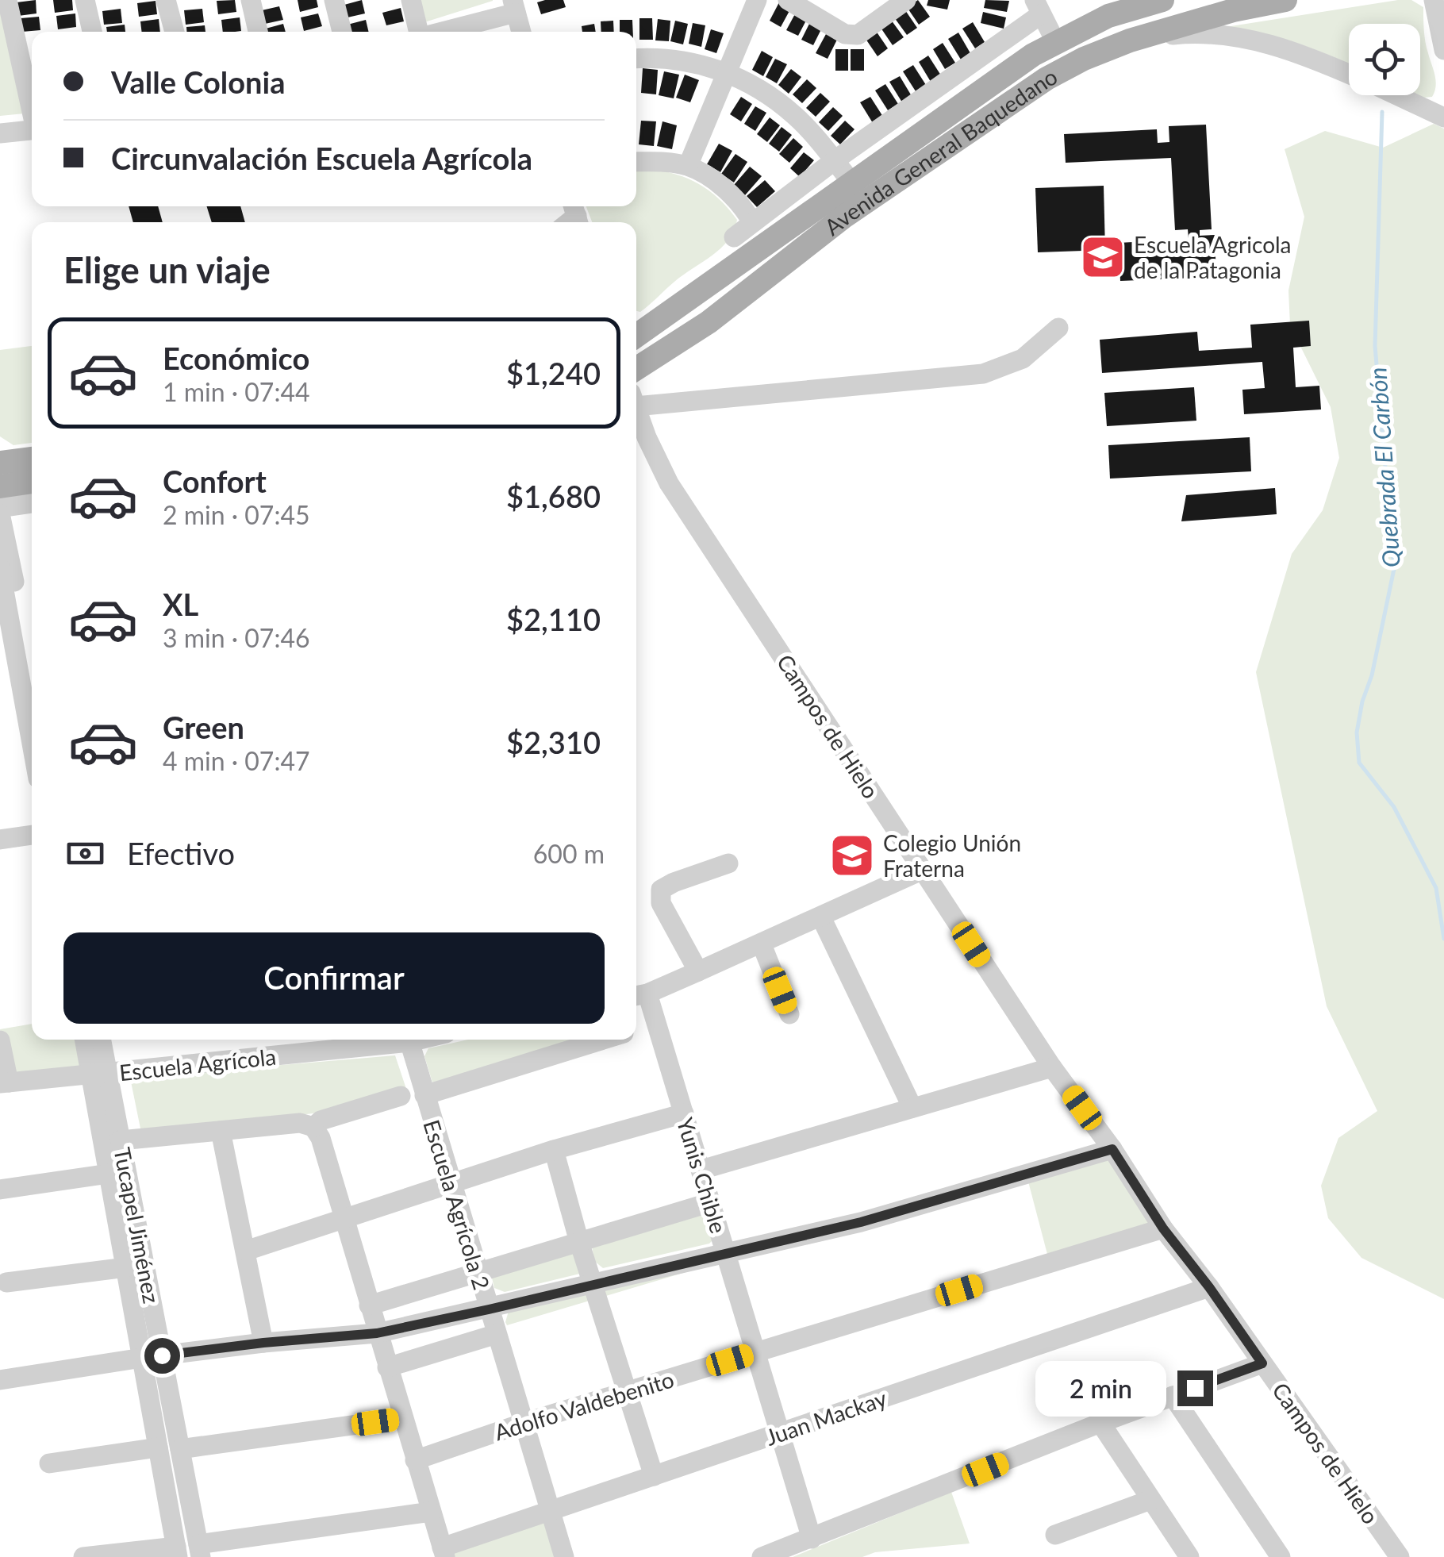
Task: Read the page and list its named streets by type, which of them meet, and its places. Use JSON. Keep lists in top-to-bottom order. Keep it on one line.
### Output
{"streets":{"main road":["Avenida General Baquedano"],"street":["Campos de Hielo","Escuela Agrícola","Yunis Chible","Escuela Agrícola 2","Tucapel Jiménez","Adolfo Valdebenito","Juan Mackay"]},"crossings":[["Campos de Hielo","Adolfo Valdebenito"],["Campos de Hielo","Juan Mackay"],["Escuela Agrícola","Tucapel Jiménez"],["Yunis Chible","Adolfo Valdebenito"],["Yunis Chible","Juan Mackay"],["Escuela Agrícola 2","Adolfo Valdebenito"],["Escuela Agrícola 2","Juan Mackay"]],"water":["Quebrada El Carbón"],"places":{"school or university":["Escuela Agricola de la Patagonia","Colegio Unión Fraterna"]},"page":{"banner":["Valle Colonia","Circunvalación Escuela Agrícola"],"heading":"Elige un viaje","list":[{"name":"Económico","note":"1 min · 07:44","value":"$1,240"},{"name":"Confort","note":"2 min · 07:45","value":"$1,680"},{"name":"XL","note":"3 min · 07:46","value":"$2,110"},{"name":"Green","note":"4 min · 07:47","value":"$2,310"}],"pay":["Efectivo","600 m"],"buttons":"Confirmar","bubble":"2 min"}}
